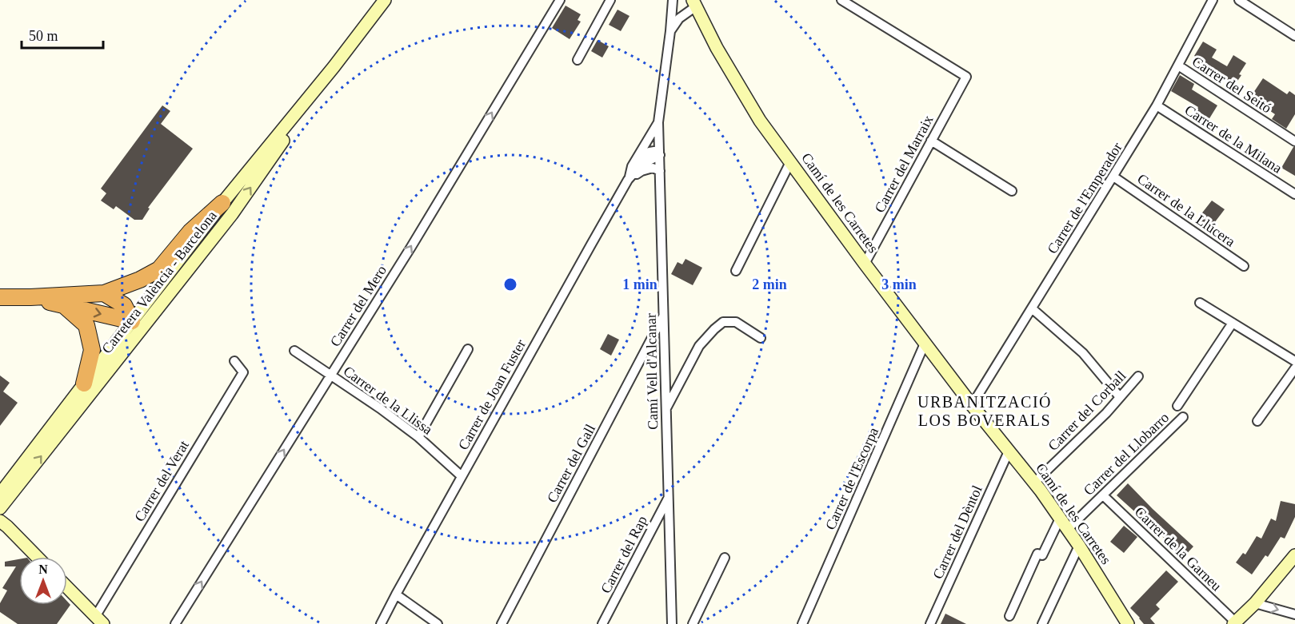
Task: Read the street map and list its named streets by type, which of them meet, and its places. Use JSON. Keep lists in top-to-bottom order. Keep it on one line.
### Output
{"streets":{"main road":["Camí de les Carretes","Carretera València - Barcelona"],"street":["Carrer del Seitó","Carrer de la Milana","Carrer del Marraix","Carrer de l'Emperador","Carrer de la Llúcera","Carrer del Mero","Camí Vell d'Alcanar","Carrer de Joan Fuster","Carrer de la Llissa","Carrer del Corball","Carrer del Llobarro","Carrer del Gall","Carrer de l'Escorpa","Carrer del Verat","Carrer del Dèntol","Carrer de la Garneu","Carrer del Rap"]},"crossings":[["Carrer del Seitó","Carrer de l'Emperador"],["Carrer de la Milana","Carrer de l'Emperador"],["Carrer del Marraix","Camí de les Carretes"],["Carrer de l'Emperador","Camí de les Carretes"],["Carrer de l'Emperador","Carrer de la Llúcera"],["Camí de les Carretes","Carrer del Corball"],["Camí de les Carretes","Carrer del Llobarro"],["Camí de les Carretes","Carrer de l'Escorpa"],["Camí de les Carretes","Carrer del Dèntol"],["Carrer del Mero","Carrer de la Llissa"],["Camí Vell d'Alcanar","Carrer de Joan Fuster"],["Camí Vell d'Alcanar","Carrer del Gall"],["Camí Vell d'Alcanar","Carrer del Rap"],["Carrer de Joan Fuster","Carrer de la Llissa"],["Carrer del Llobarro","Carrer de la Garneu"]],"one_way":["Carrer del Mero"],"districts":["URBANITZACIÓ LOS BOVERALS"],"scale_bar":"50 m","north":"top","rings":["1 min","2 min","3 min"]}
